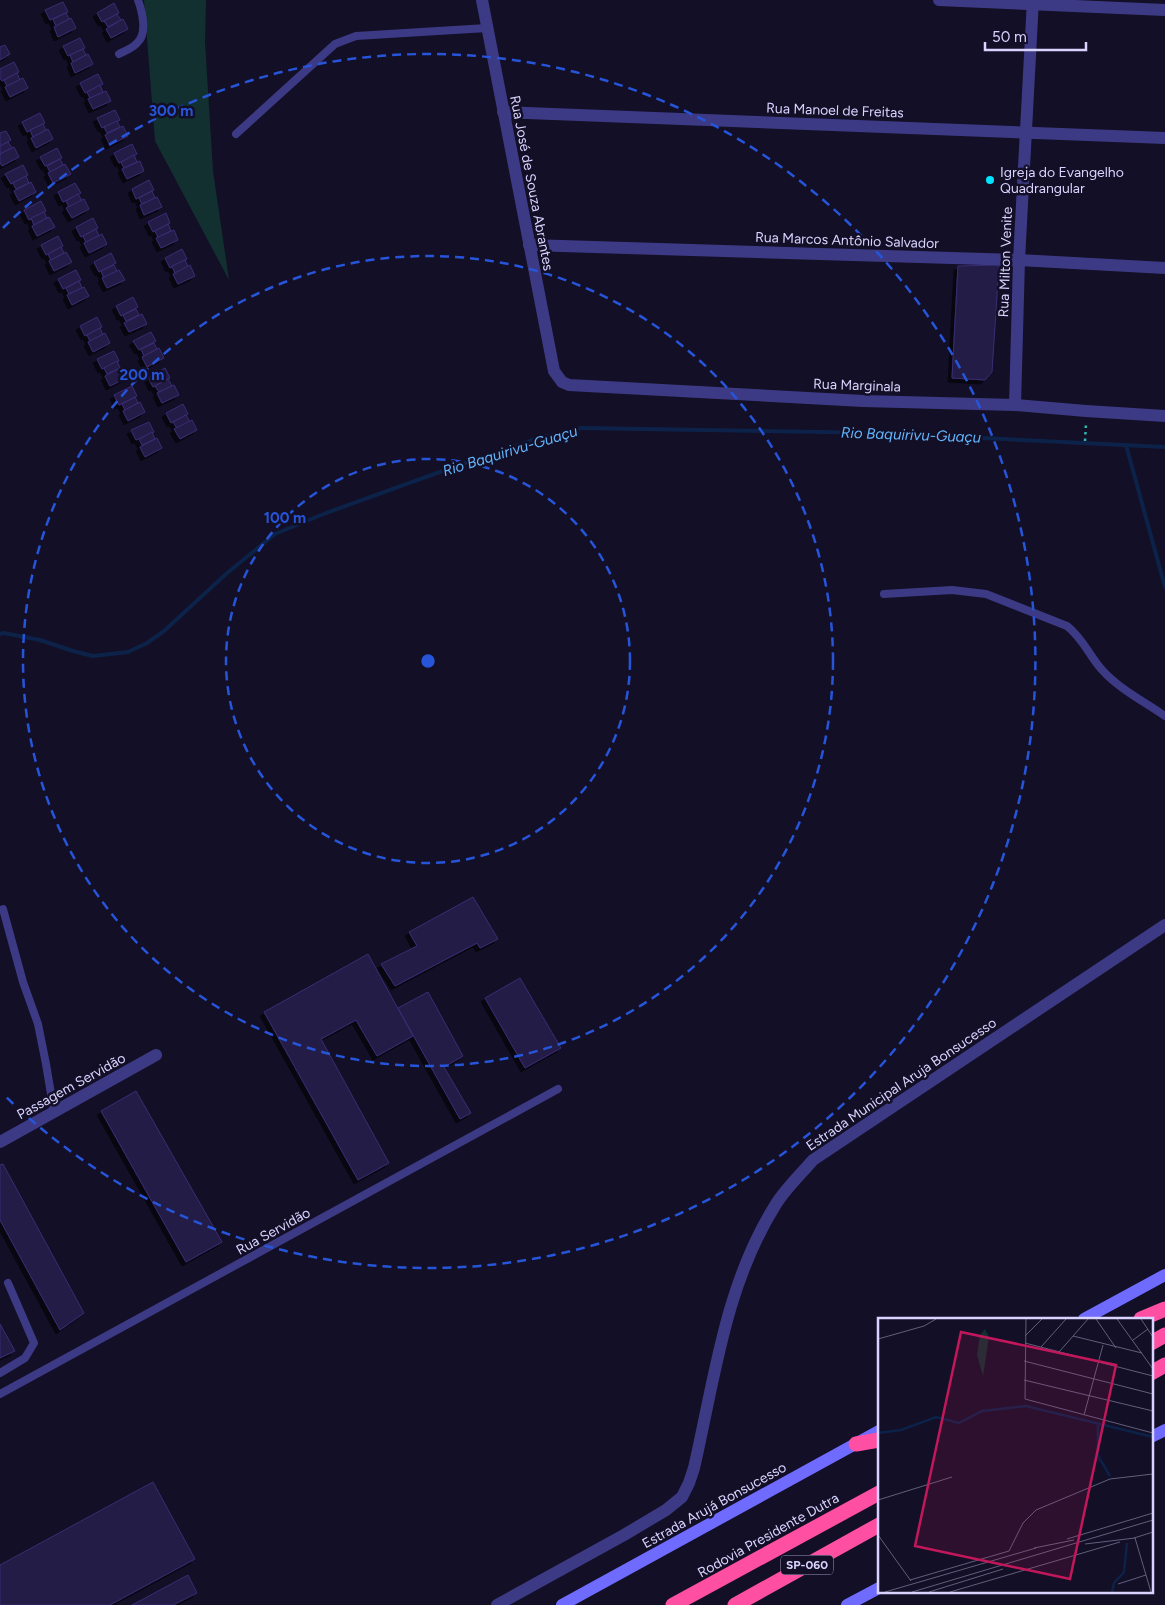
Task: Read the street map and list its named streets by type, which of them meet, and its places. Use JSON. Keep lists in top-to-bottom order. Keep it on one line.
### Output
{"streets":{"highway":["Rodovia Presidente Dutra","SP-060"],"street":["Rua Manoel de Freitas","Rua José de Souza Abrantes","Rua Marcos Antônio Salvador","Rua Milton Venite","Rua Marginala","Estrada Municipal Aruja Bonsucesso","Passagem Servidão","Estrada Arujá Bonsucesso"],"lane":["Rua Servidão"]},"crossings":[["Rua Manoel de Freitas","Rua José de Souza Abrantes"],["Rua Manoel de Freitas","Rua Milton Venite"],["Rua José de Souza Abrantes","Rua Marcos Antônio Salvador"],["Rua José de Souza Abrantes","Rua Marginala"],["Rua Marcos Antônio Salvador","Rua Milton Venite"],["Rua Milton Venite","Rua Marginala"]],"water":["Rio Baquirivu-Guaçu"],"places":["Igreja do Evangelho Quadrangular"],"scale_bar":"50 m","rings":["300 m","200 m","100 m"]}
